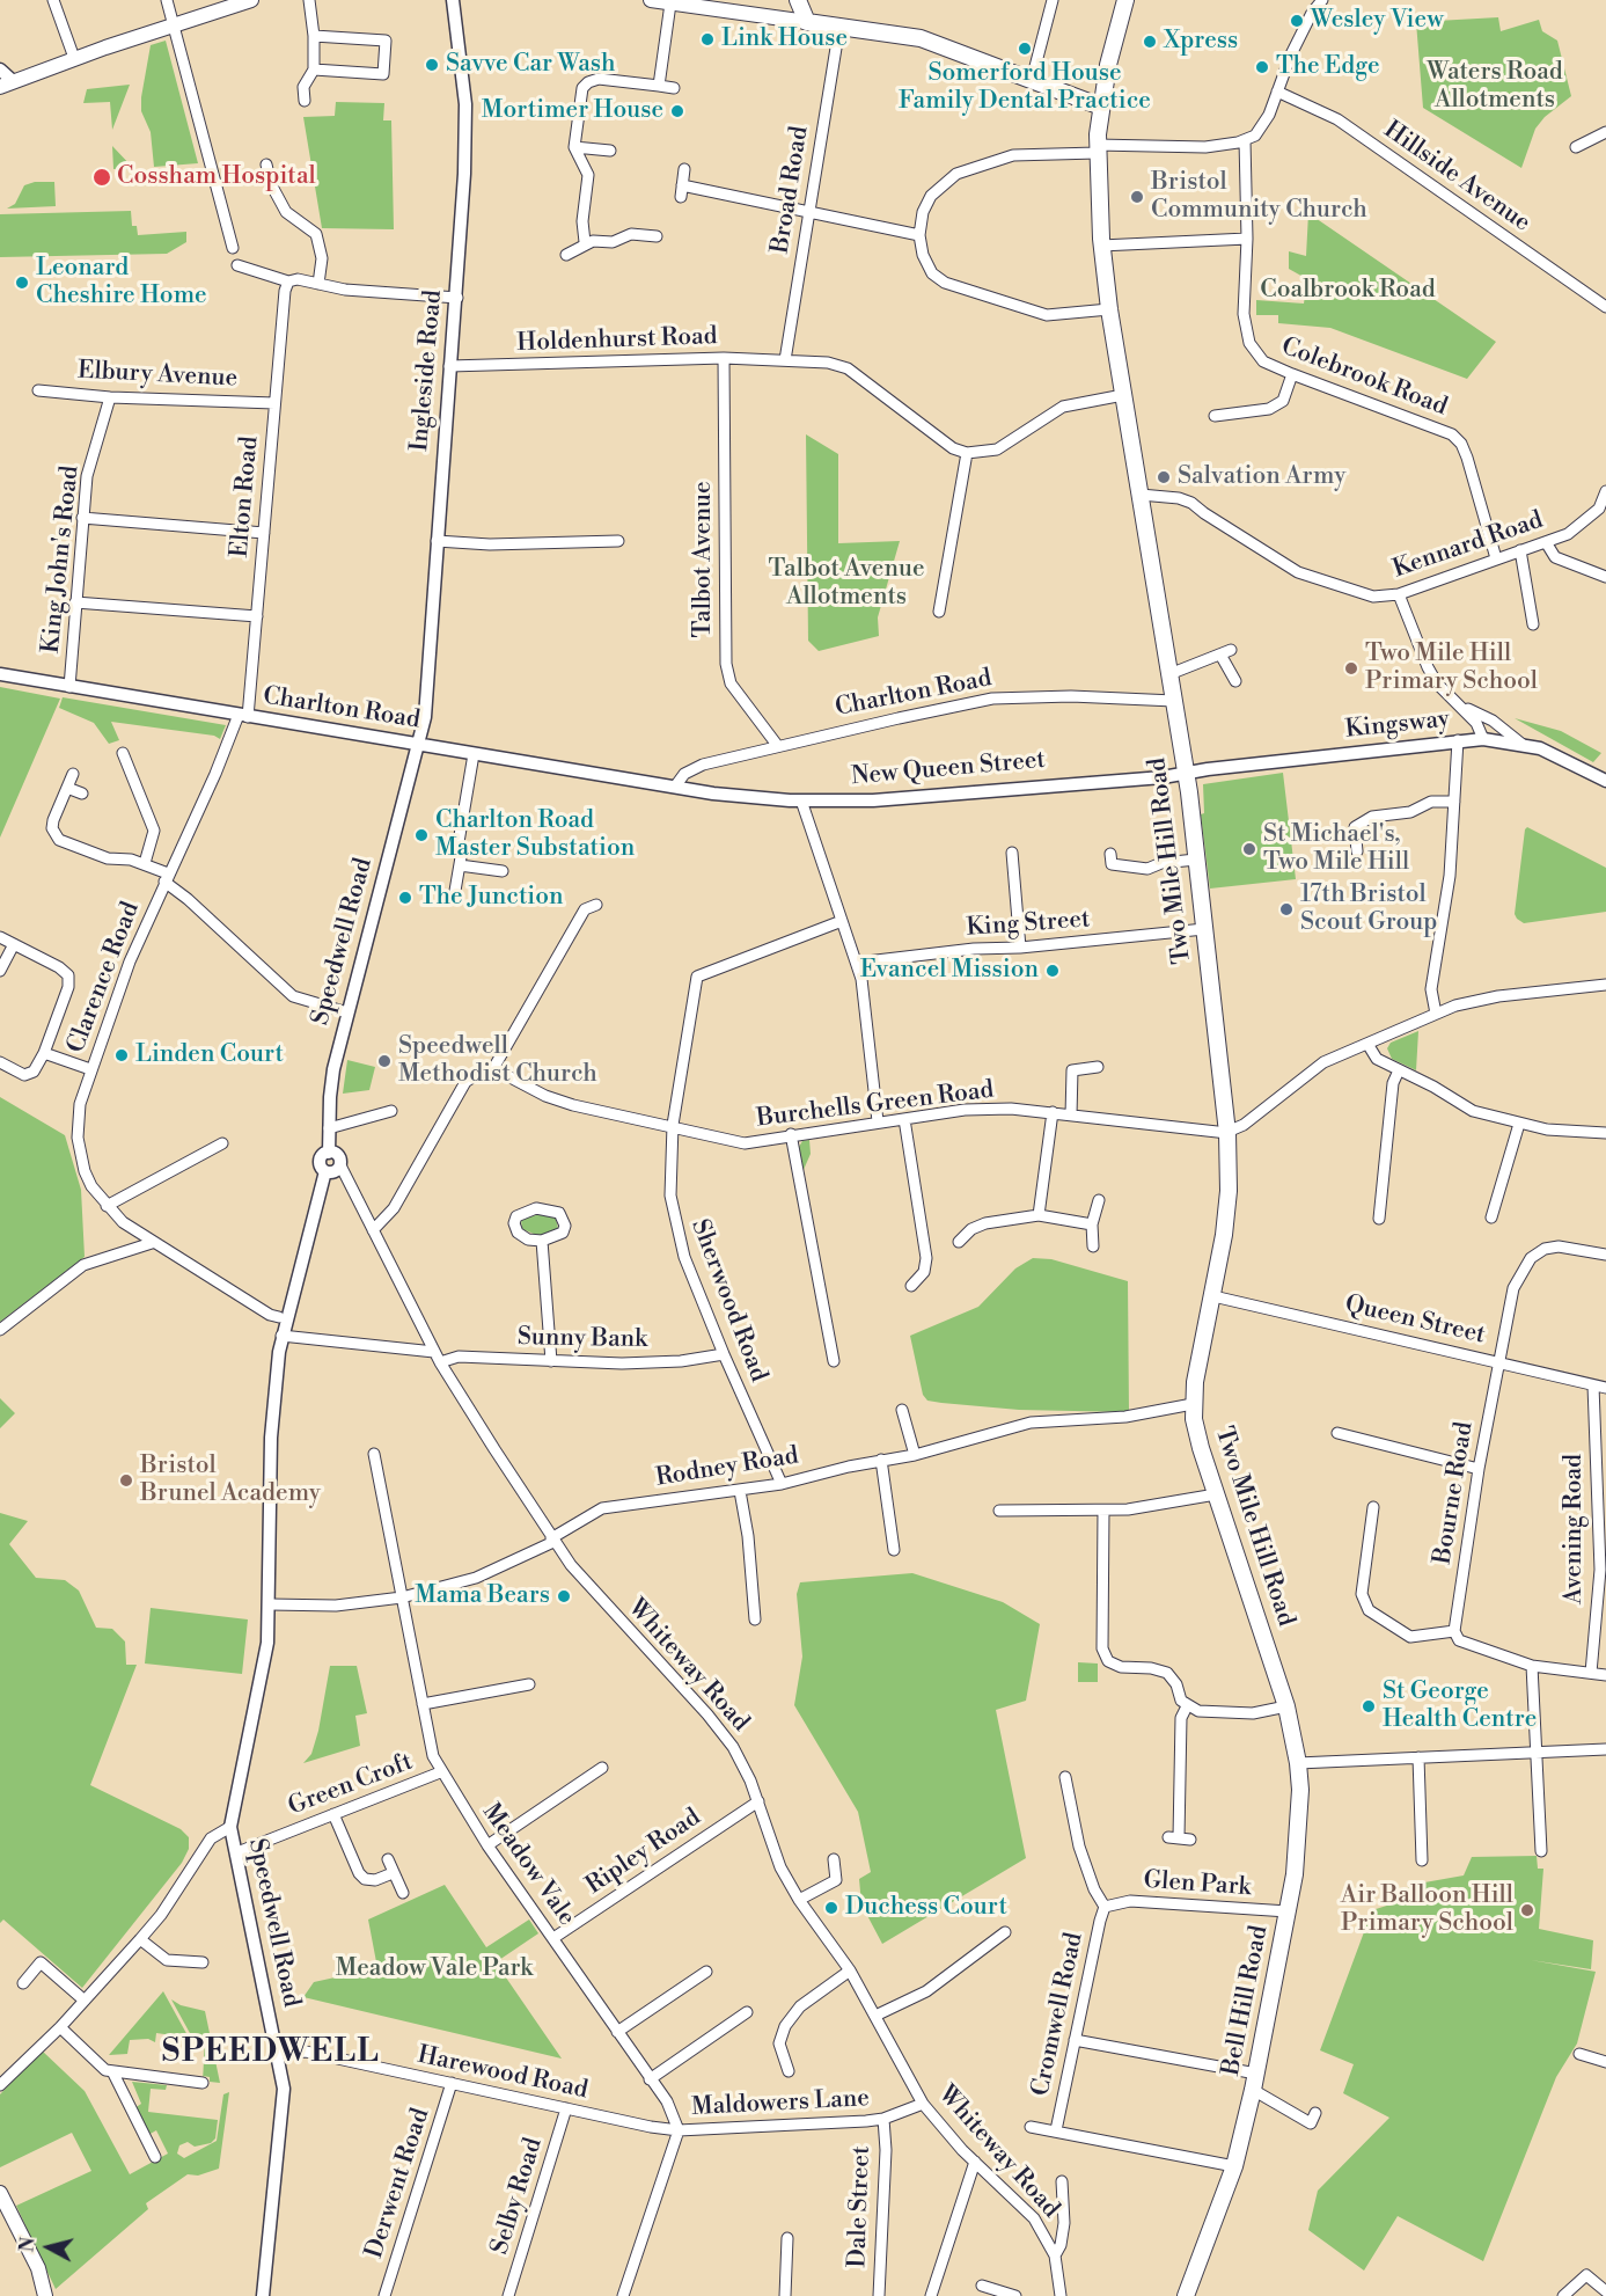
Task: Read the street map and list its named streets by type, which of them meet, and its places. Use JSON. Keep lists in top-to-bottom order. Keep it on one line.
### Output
{"streets":{"main road":["Two Mile Hill Road","Bell Hill Road"],"street":["Hillside Avenue","Broad Road","Holdenhurst Road","Ingleside Road","Elbury Avenue","Colebrook Road","Elton Road","Kennard Road","King John's Road","Talbot Avenue","Charlton Road","Kingsway","New Queen Street","King Street","Speedwell Road","Clarence Road","Burchells Green Road","Sherwood Road","Queen Street","Sunny Bank","Rodney Road","Bourne Road","Avening Road","Whiteway Road","Green Croft","Ripley Road","Meadow Vale","Glen Park","Cromwell Road","Harewood Road","Maldowers Lane","Derwent Road","Selby Road","Dale Street"]},"crossings":[["Broad Road","Holdenhurst Road"],["Holdenhurst Road","Ingleside Road"],["Holdenhurst Road","Talbot Avenue"],["Ingleside Road","Charlton Road"],["Ingleside Road","Speedwell Road"],["Elbury Avenue","Elton Road"],["Elbury Avenue","King John's Road"],["Colebrook Road","Kennard Road"],["Elton Road","Charlton Road"],["Elton Road","Clarence Road"],["Kennard Road","Two Mile Hill Road"],["King John's Road","Charlton Road"],["Talbot Avenue","Charlton Road"],["Charlton Road","New Queen Street"],["Charlton Road","Two Mile Hill Road"],["Charlton Road","Speedwell Road"],["Charlton Road","Clarence Road"],["Kingsway","New Queen Street"],["Kingsway","Two Mile Hill Road"],["New Queen Street","Two Mile Hill Road"],["Two Mile Hill Road","King Street"],["Two Mile Hill Road","Burchells Green Road"],["Two Mile Hill Road","Queen Street"],["Two Mile Hill Road","Rodney Road"],["Two Mile Hill Road","Bell Hill Road"],["Speedwell Road","Clarence Road"],["Speedwell Road","Sunny Bank"],["Speedwell Road","Rodney Road"],["Speedwell Road","Whiteway Road"],["Speedwell Road","Green Croft"],["Speedwell Road","Harewood Road"],["Burchells Green Road","Sherwood Road"],["Sherwood Road","Sunny Bank"],["Sherwood Road","Rodney Road"],["Queen Street","Bourne Road"],["Queen Street","Avening Road"],["Sunny Bank","Whiteway Road"],["Rodney Road","Whiteway Road"],["Rodney Road","Meadow Vale"],["Whiteway Road","Ripley Road"],["Whiteway Road","Maldowers Lane"],["Green Croft","Meadow Vale"],["Ripley Road","Meadow Vale"],["Meadow Vale","Harewood Road"],["Meadow Vale","Maldowers Lane"],["Glen Park","Bell Hill Road"],["Glen Park","Cromwell Road"],["Harewood Road","Maldowers Lane"],["Harewood Road","Derwent Road"],["Harewood Road","Selby Road"],["Maldowers Lane","Dale Street"]],"districts":["SPEEDWELL"],"parks":["Waters Road Allotments","Coalbrook Road","Talbot Avenue Allotments","Meadow Vale Park"],"places":["Wesley View","Link House","Xpress","Somerford House Family Dental Practice","Savve Car Wash","The Edge","Mortimer House","Cossham Hospital","Bristol Community Church","Leonard Cheshire Home","Salvation Army","Two Mile Hill Primary School","Charlton Road Master Substation","St Michael's, Two Mile Hill","The Junction","17th Bristol Scout Group","Evancel Mission","Linden Court","Speedwell Methodist Church","Bristol Brunel Academy","Mama Bears","St George Health Centre","Duchess Court","Air Balloon Hill Primary School"],"north":"left"}
